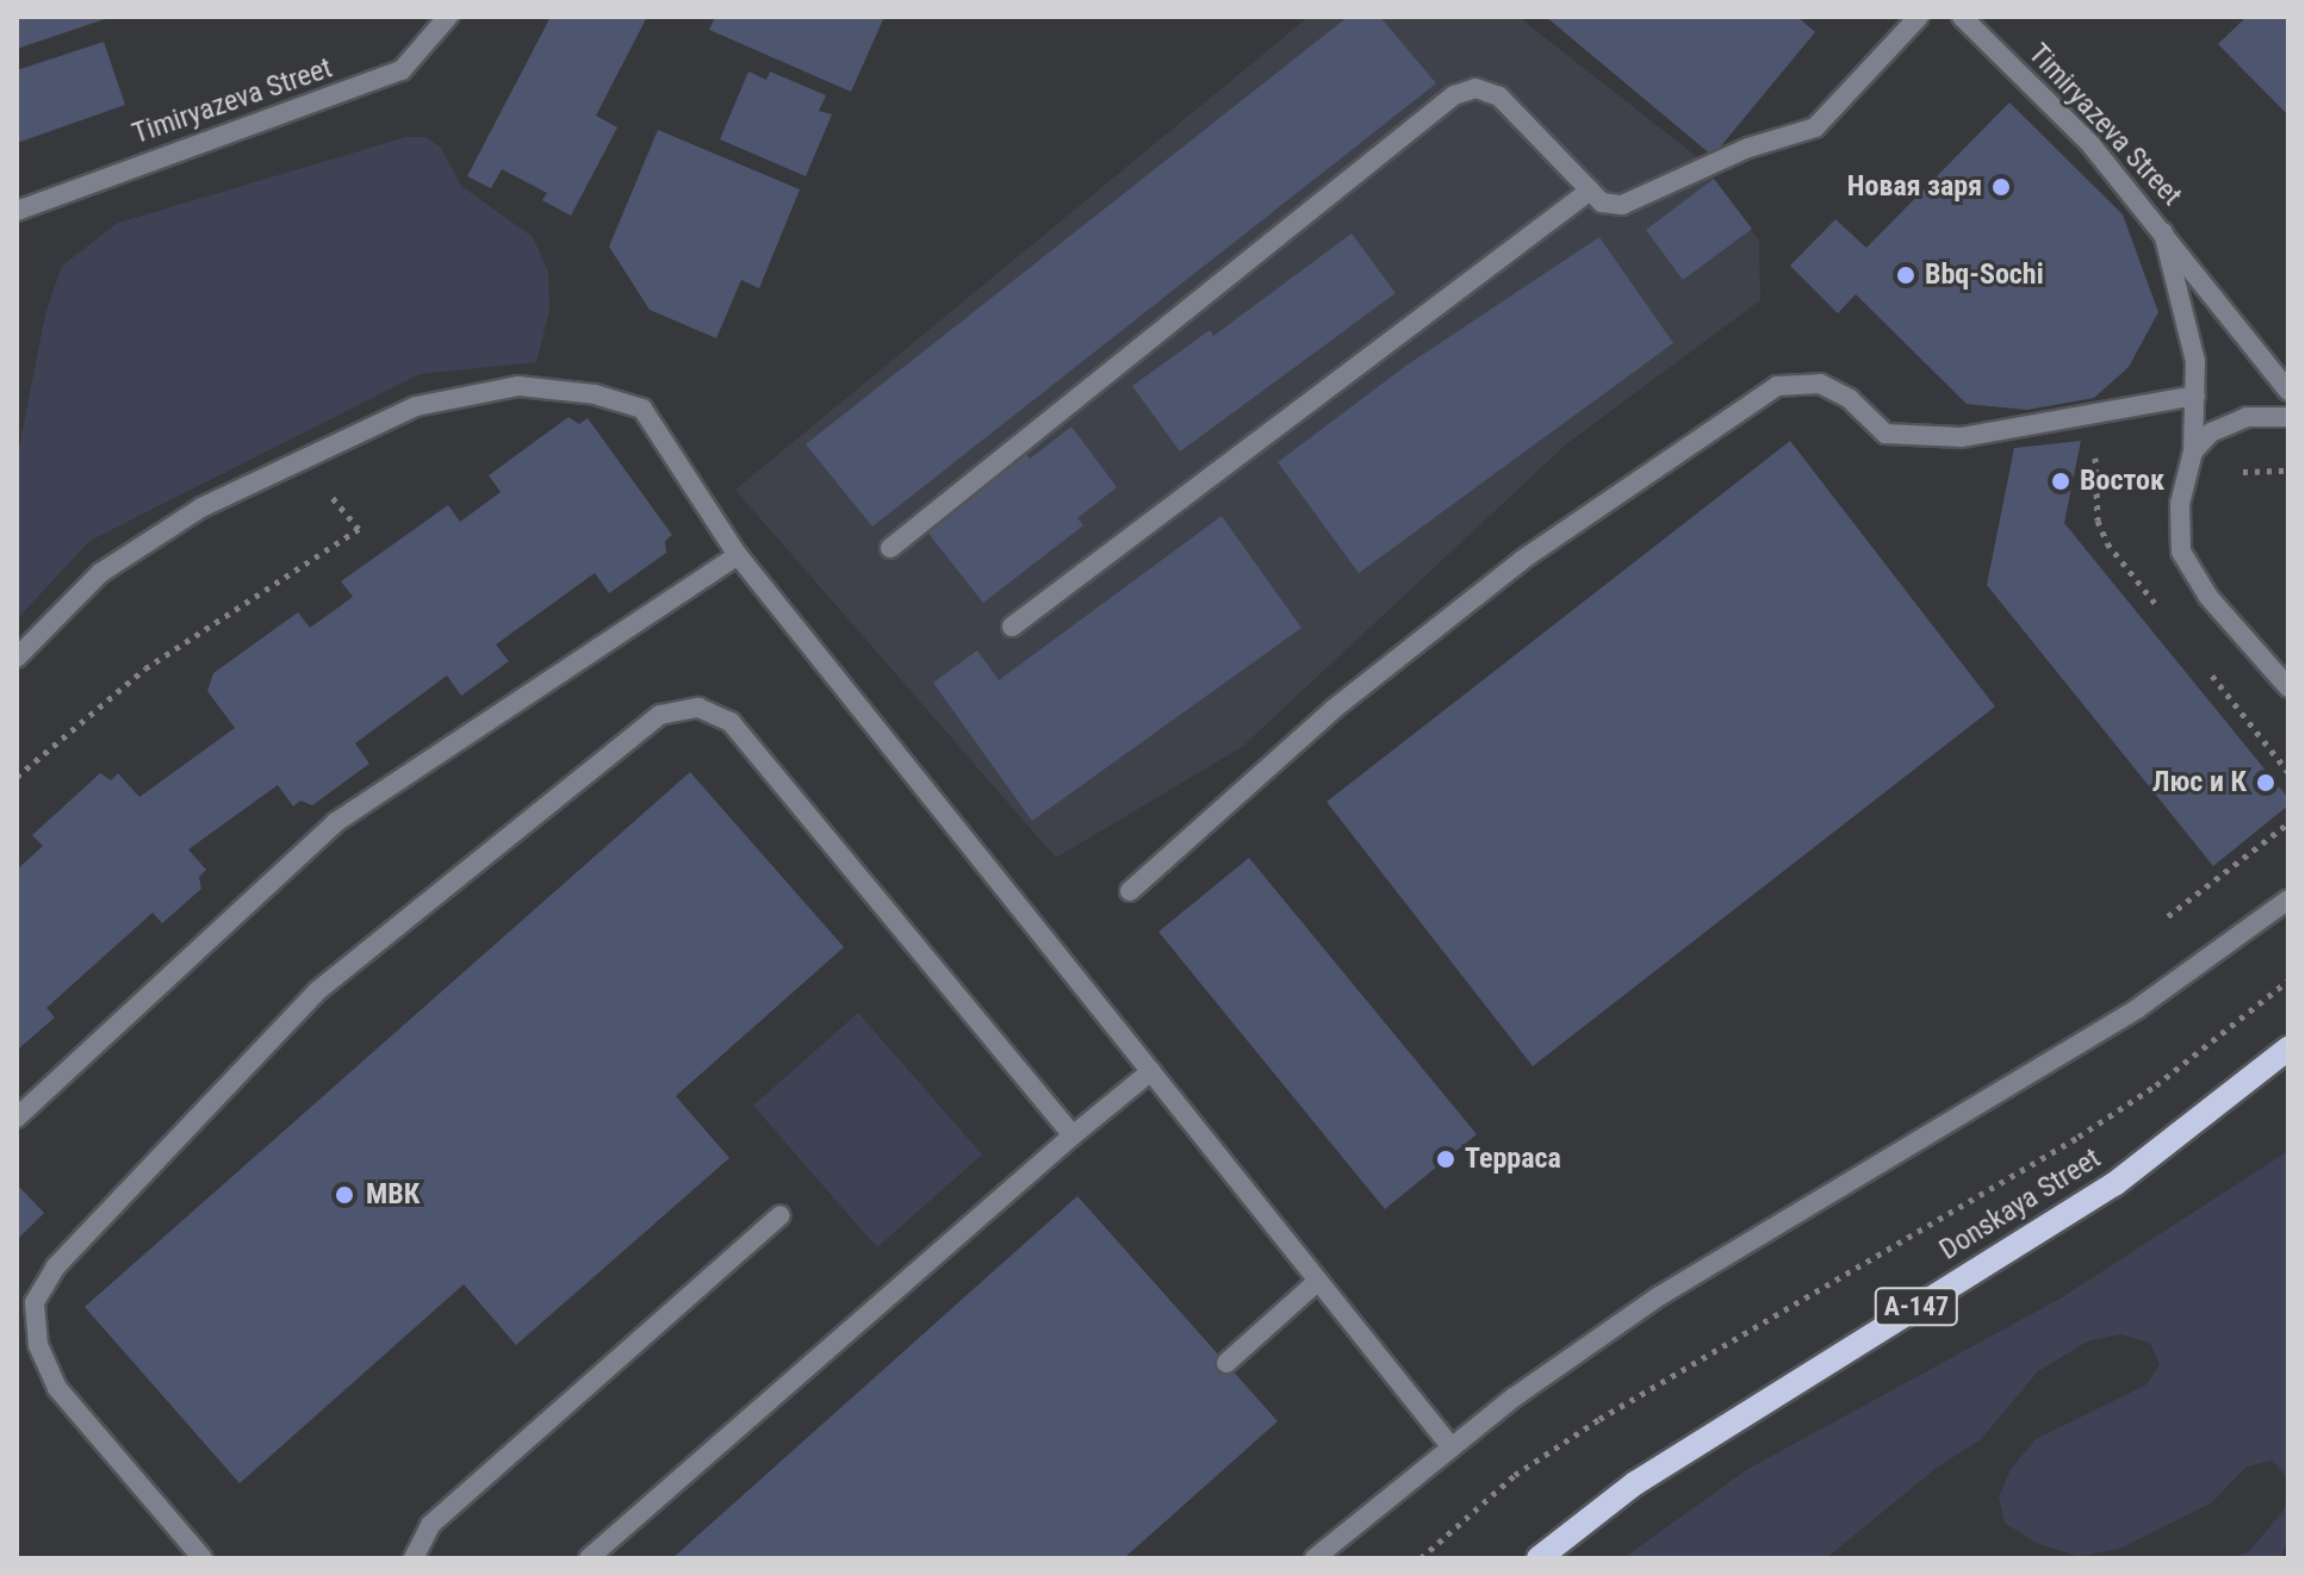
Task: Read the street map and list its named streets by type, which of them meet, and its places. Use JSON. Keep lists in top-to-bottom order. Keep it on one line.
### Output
{"streets":{"main road":["Donskaya Street","А-147"],"street":["Timiryazeva Street"]},"places":["Новая заря","Bbq-Sochi","Восток","Люс и К","Терраса","МВК"]}
